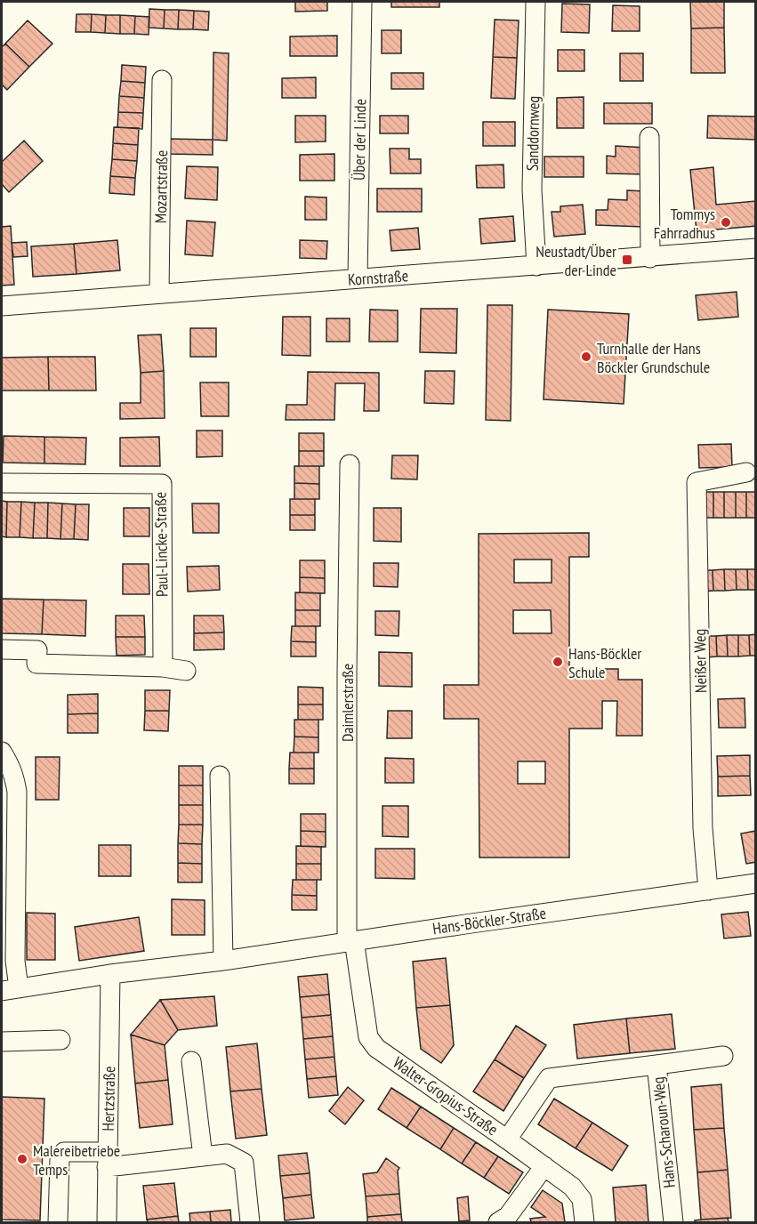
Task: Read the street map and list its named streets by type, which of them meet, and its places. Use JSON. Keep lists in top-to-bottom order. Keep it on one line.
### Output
{"streets":{"street":["Sanddornweg","Über der Linde","Mozartstraße","Kornstraße","Paul-Lincke-Straße","Neißer Weg","Daimlerstraße","Hans-Böckler-Straße","Walter-Gropius-Straße","Hertzstraße","Hans-Scharoun-Weg"]},"crossings":[["Sanddornweg","Kornstraße"],["Über der Linde","Kornstraße"],["Mozartstraße","Kornstraße"],["Neißer Weg","Hans-Böckler-Straße"],["Daimlerstraße","Hans-Böckler-Straße"],["Daimlerstraße","Walter-Gropius-Straße"],["Hans-Böckler-Straße","Walter-Gropius-Straße"],["Hans-Böckler-Straße","Hertzstraße"],["Walter-Gropius-Straße","Hans-Scharoun-Weg"]],"places":{"other":["Tommys Fahrradhus","Turnhalle der Hans Böckler Grundschule","Hans-Böckler Schule","Malereibetriebe Temps"],"transit":["Neustadt/Über der Linde"]}}
